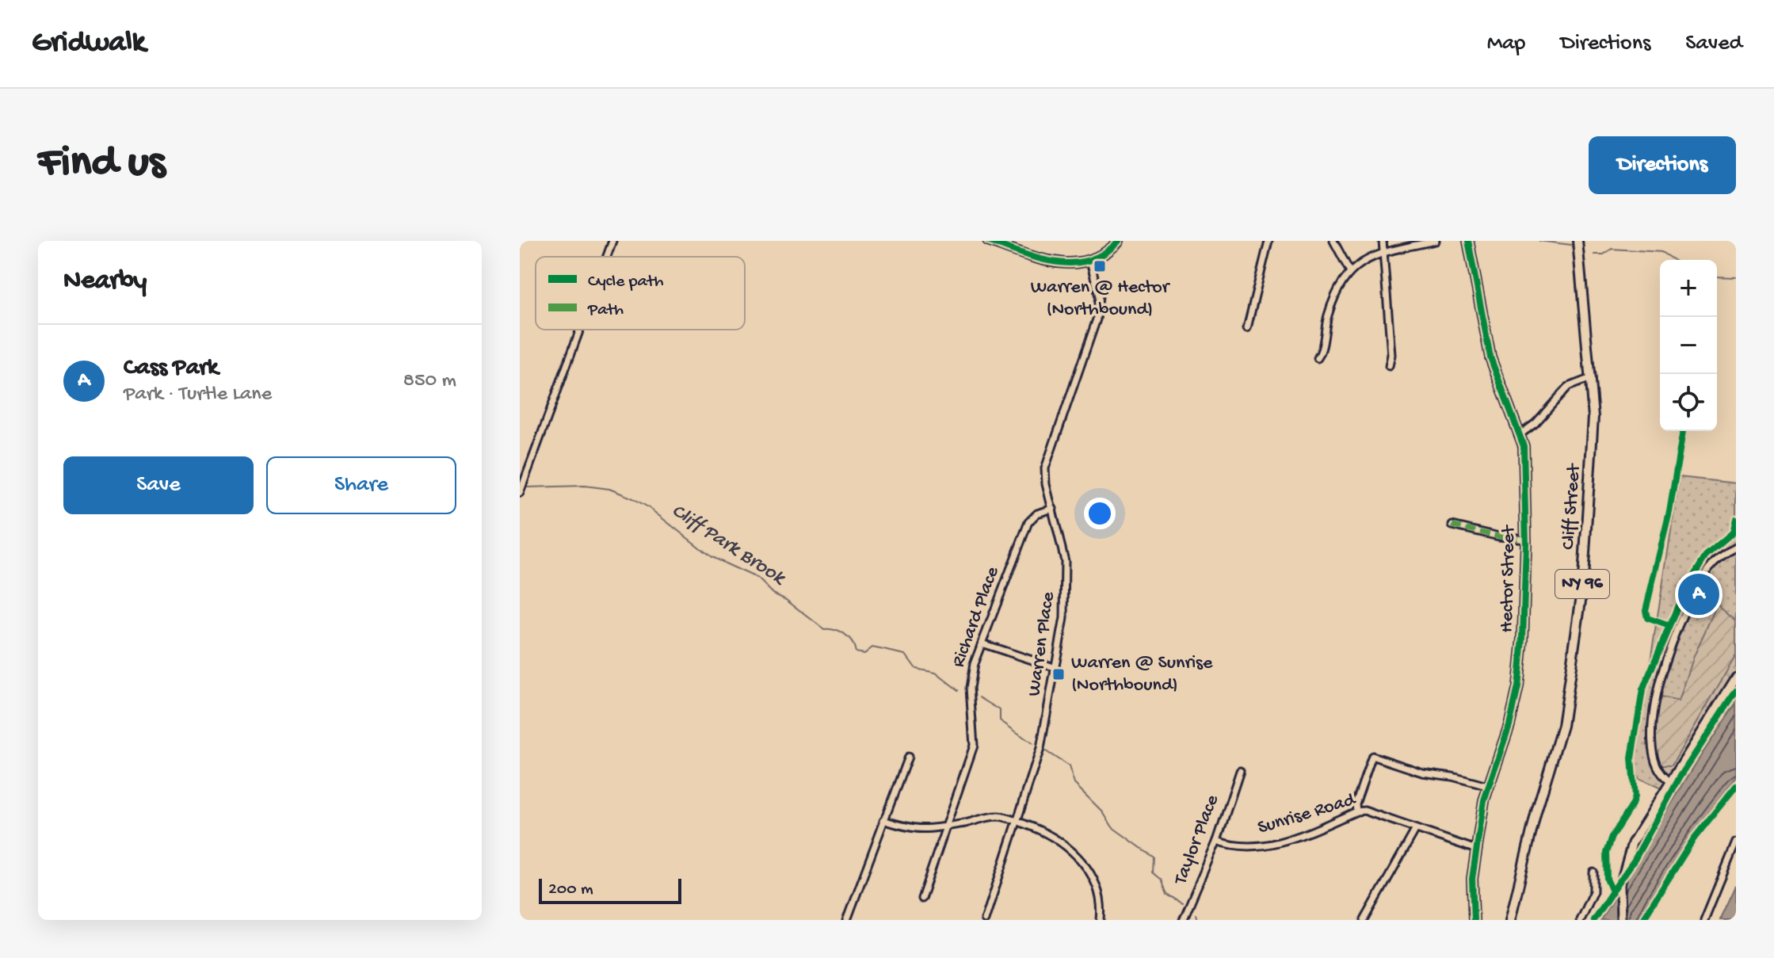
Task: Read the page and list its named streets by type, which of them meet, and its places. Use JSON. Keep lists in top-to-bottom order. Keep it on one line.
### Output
{"streets":{"main road":["Cliff Street","Hector Street","NY 96"],"street":["Richard Place","Warren Place","Sunrise Road","Taylor Place"]},"crossings":[["Hector Street","Sunrise Road"],["Richard Place","Warren Place"],["Sunrise Road","Taylor Place"]],"water":["Cliff Park Brook"],"places":{"transit":["Warren @ Hector (Northbound)","Warren @ Sunrise (Northbound)"]},"legend":["Cycle path","Path"],"scale_bar":"200 m","page":{"header":"Gridwalk","nav":["Map","Directions","Saved"],"buttons":["Directions",["Save","Share"]],"title":"Find us","heading":"Nearby","map_buttons":["+","−"],"list":[{"mark":"A","name":"Cass Park","note":"Park · Turtle Lane","value":"850 m"}],"pins":"A","scale":"200 m"}}
